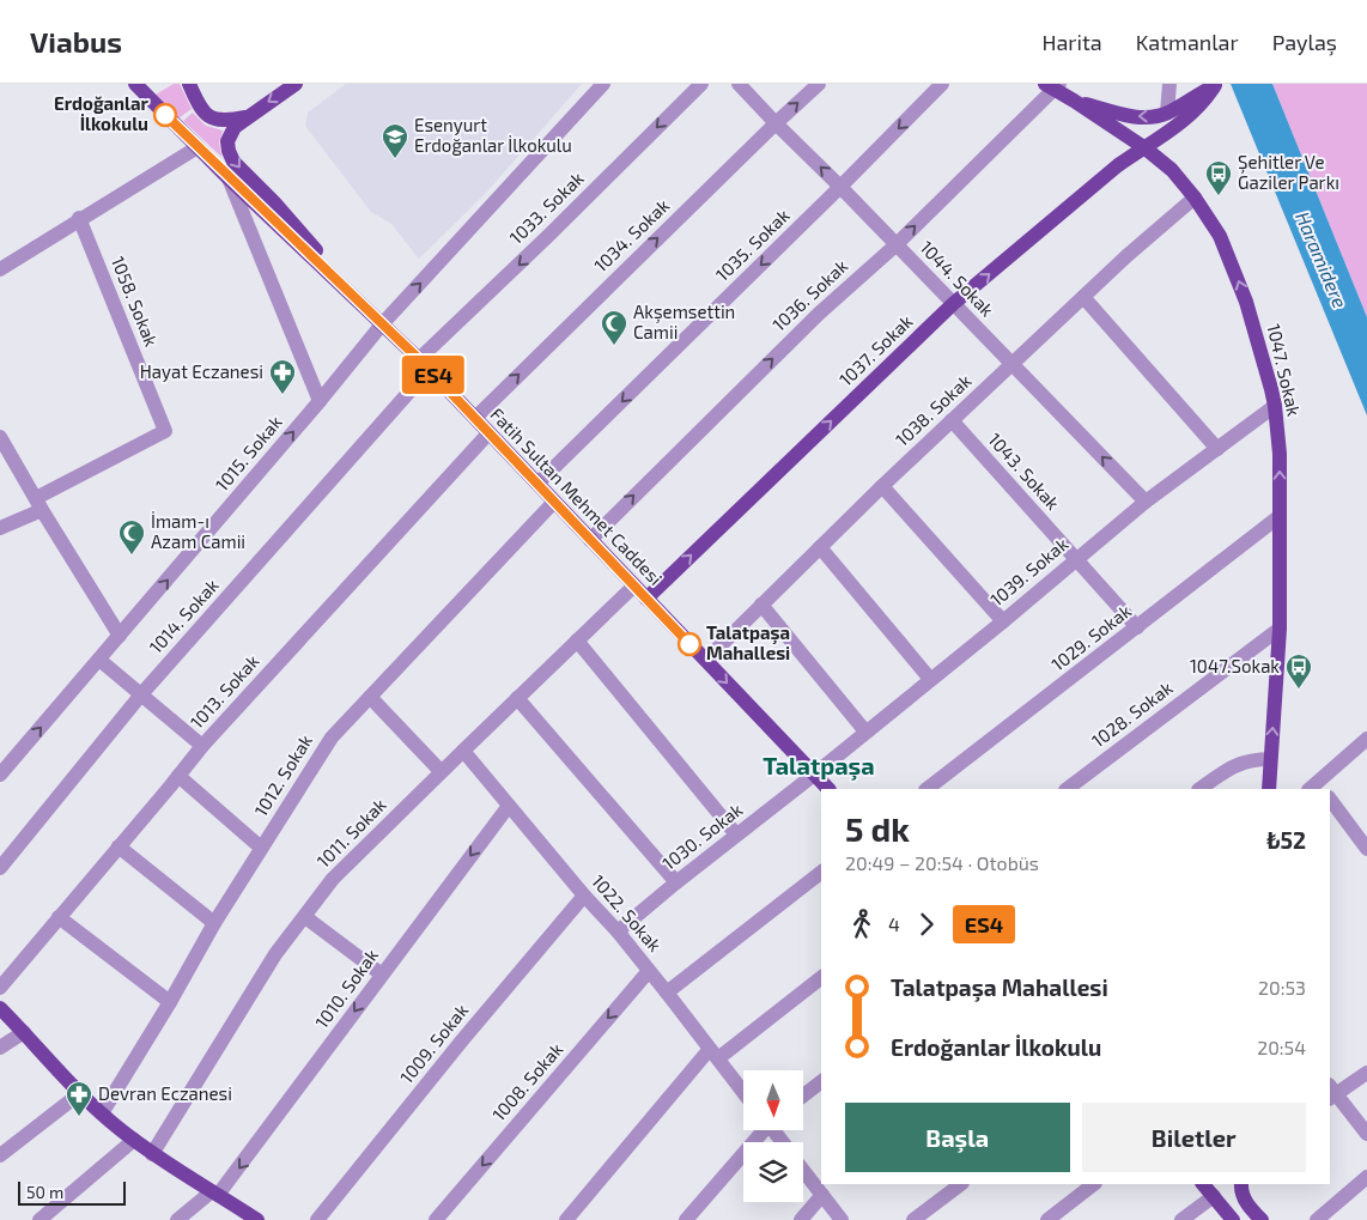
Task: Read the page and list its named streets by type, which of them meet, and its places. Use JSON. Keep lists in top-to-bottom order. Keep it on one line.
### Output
{"streets":{"main road":["1037. Sokak","1047. Sokak","Fatih Sultan Mehmet Caddesi"],"street":["1033. Sokak","1034. Sokak","1035. Sokak","1044. Sokak","1036. Sokak","1058. Sokak","1038. Sokak","1015. Sokak","1043. Sokak","1039. Sokak","1014. Sokak","1029. Sokak","1013. Sokak","1028. Sokak","1012. Sokak","1011. Sokak","1030. Sokak","1022. Sokak","1010. Sokak","1009. Sokak","1008. Sokak"]},"crossings":[["1033. Sokak","Fatih Sultan Mehmet Caddesi"],["1033. Sokak","1014. Sokak"],["1034. Sokak","1044. Sokak"],["1034. Sokak","Fatih Sultan Mehmet Caddesi"],["1035. Sokak","1044. Sokak"],["1035. Sokak","Fatih Sultan Mehmet Caddesi"],["1044. Sokak","1036. Sokak"],["1044. Sokak","1037. Sokak"],["1044. Sokak","1038. Sokak"],["1044. Sokak","1039. Sokak"],["1036. Sokak","1047. Sokak"],["1036. Sokak","Fatih Sultan Mehmet Caddesi"],["1037. Sokak","1047. Sokak"],["1037. Sokak","Fatih Sultan Mehmet Caddesi"],["1047. Sokak","1038. Sokak"],["1047. Sokak","1039. Sokak"],["1047. Sokak","1029. Sokak"],["1047. Sokak","1028. Sokak"],["1038. Sokak","1043. Sokak"],["1038. Sokak","Fatih Sultan Mehmet Caddesi"],["1015. Sokak","Fatih Sultan Mehmet Caddesi"],["1043. Sokak","1039. Sokak"],["1043. Sokak","1029. Sokak"],["Fatih Sultan Mehmet Caddesi","1039. Sokak"],["Fatih Sultan Mehmet Caddesi","1014. Sokak"],["Fatih Sultan Mehmet Caddesi","1013. Sokak"],["Fatih Sultan Mehmet Caddesi","1012. Sokak"],["Fatih Sultan Mehmet Caddesi","1011. Sokak"],["Fatih Sultan Mehmet Caddesi","1030. Sokak"],["1039. Sokak","1030. Sokak"],["1011. Sokak","1022. Sokak"],["1030. Sokak","1022. Sokak"],["1022. Sokak","1010. Sokak"],["1022. Sokak","1009. Sokak"],["1022. Sokak","1008. Sokak"]],"one_way":["1033. Sokak","1034. Sokak","1035. Sokak","1036. Sokak","1037. Sokak","1047. Sokak","1015. Sokak","1010. Sokak"],"districts":["Talatpaşa"],"water":["Haramidere"],"places":{"other":["Erdoğanlar İlkokulu","Talatpaşa Mahallesi"],"school or university":["Esenyurt Erdoğanlar İlkokulu"],"bus stop":["Şehitler Ve Gaziler Parkı","1047.Sokak"],"mosque":["Akşemsettin Camii","İmam-ı Azam Camii"],"pharmacy":["Hayat Eczanesi","Devran Eczanesi"]},"lines":["bus line ES4"],"scale_bar":"50 m","north":"bottom","page":{"header":"Viabus","nav":["Harita","Katmanlar","Paylaş"],"on_map":"ES4","heading":["5 dk","20:49 – 20:54 · Otobüs","₺52"],"legs":["4","ES4"],"list":[{"name":"Talatpaşa Mahallesi","value":"20:53"},{"name":"Erdoğanlar İlkokulu","value":"20:54"}],"buttons":["Başla","Biletler"],"scale":"50 m"}}
